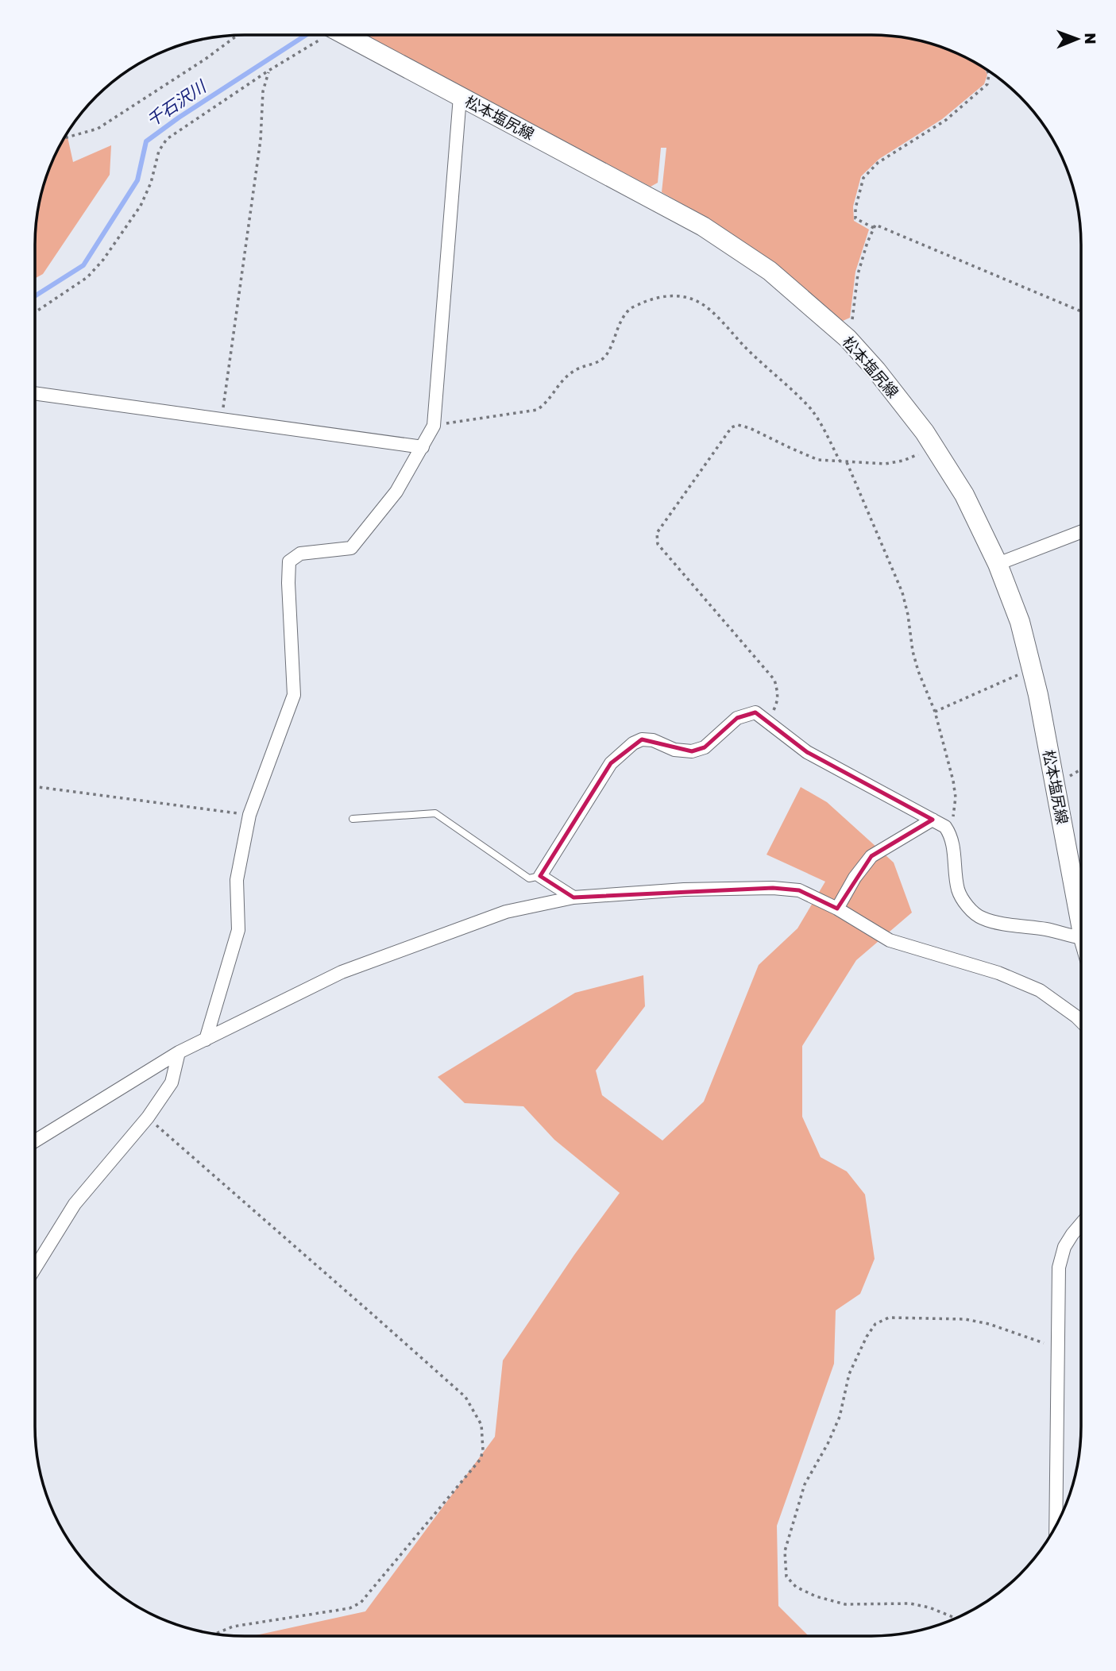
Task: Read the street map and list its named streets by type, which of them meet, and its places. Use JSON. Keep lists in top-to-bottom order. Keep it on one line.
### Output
{"streets":{"main road":["松本塩尻線"]},"water":["千石沢川"],"north":"right"}
